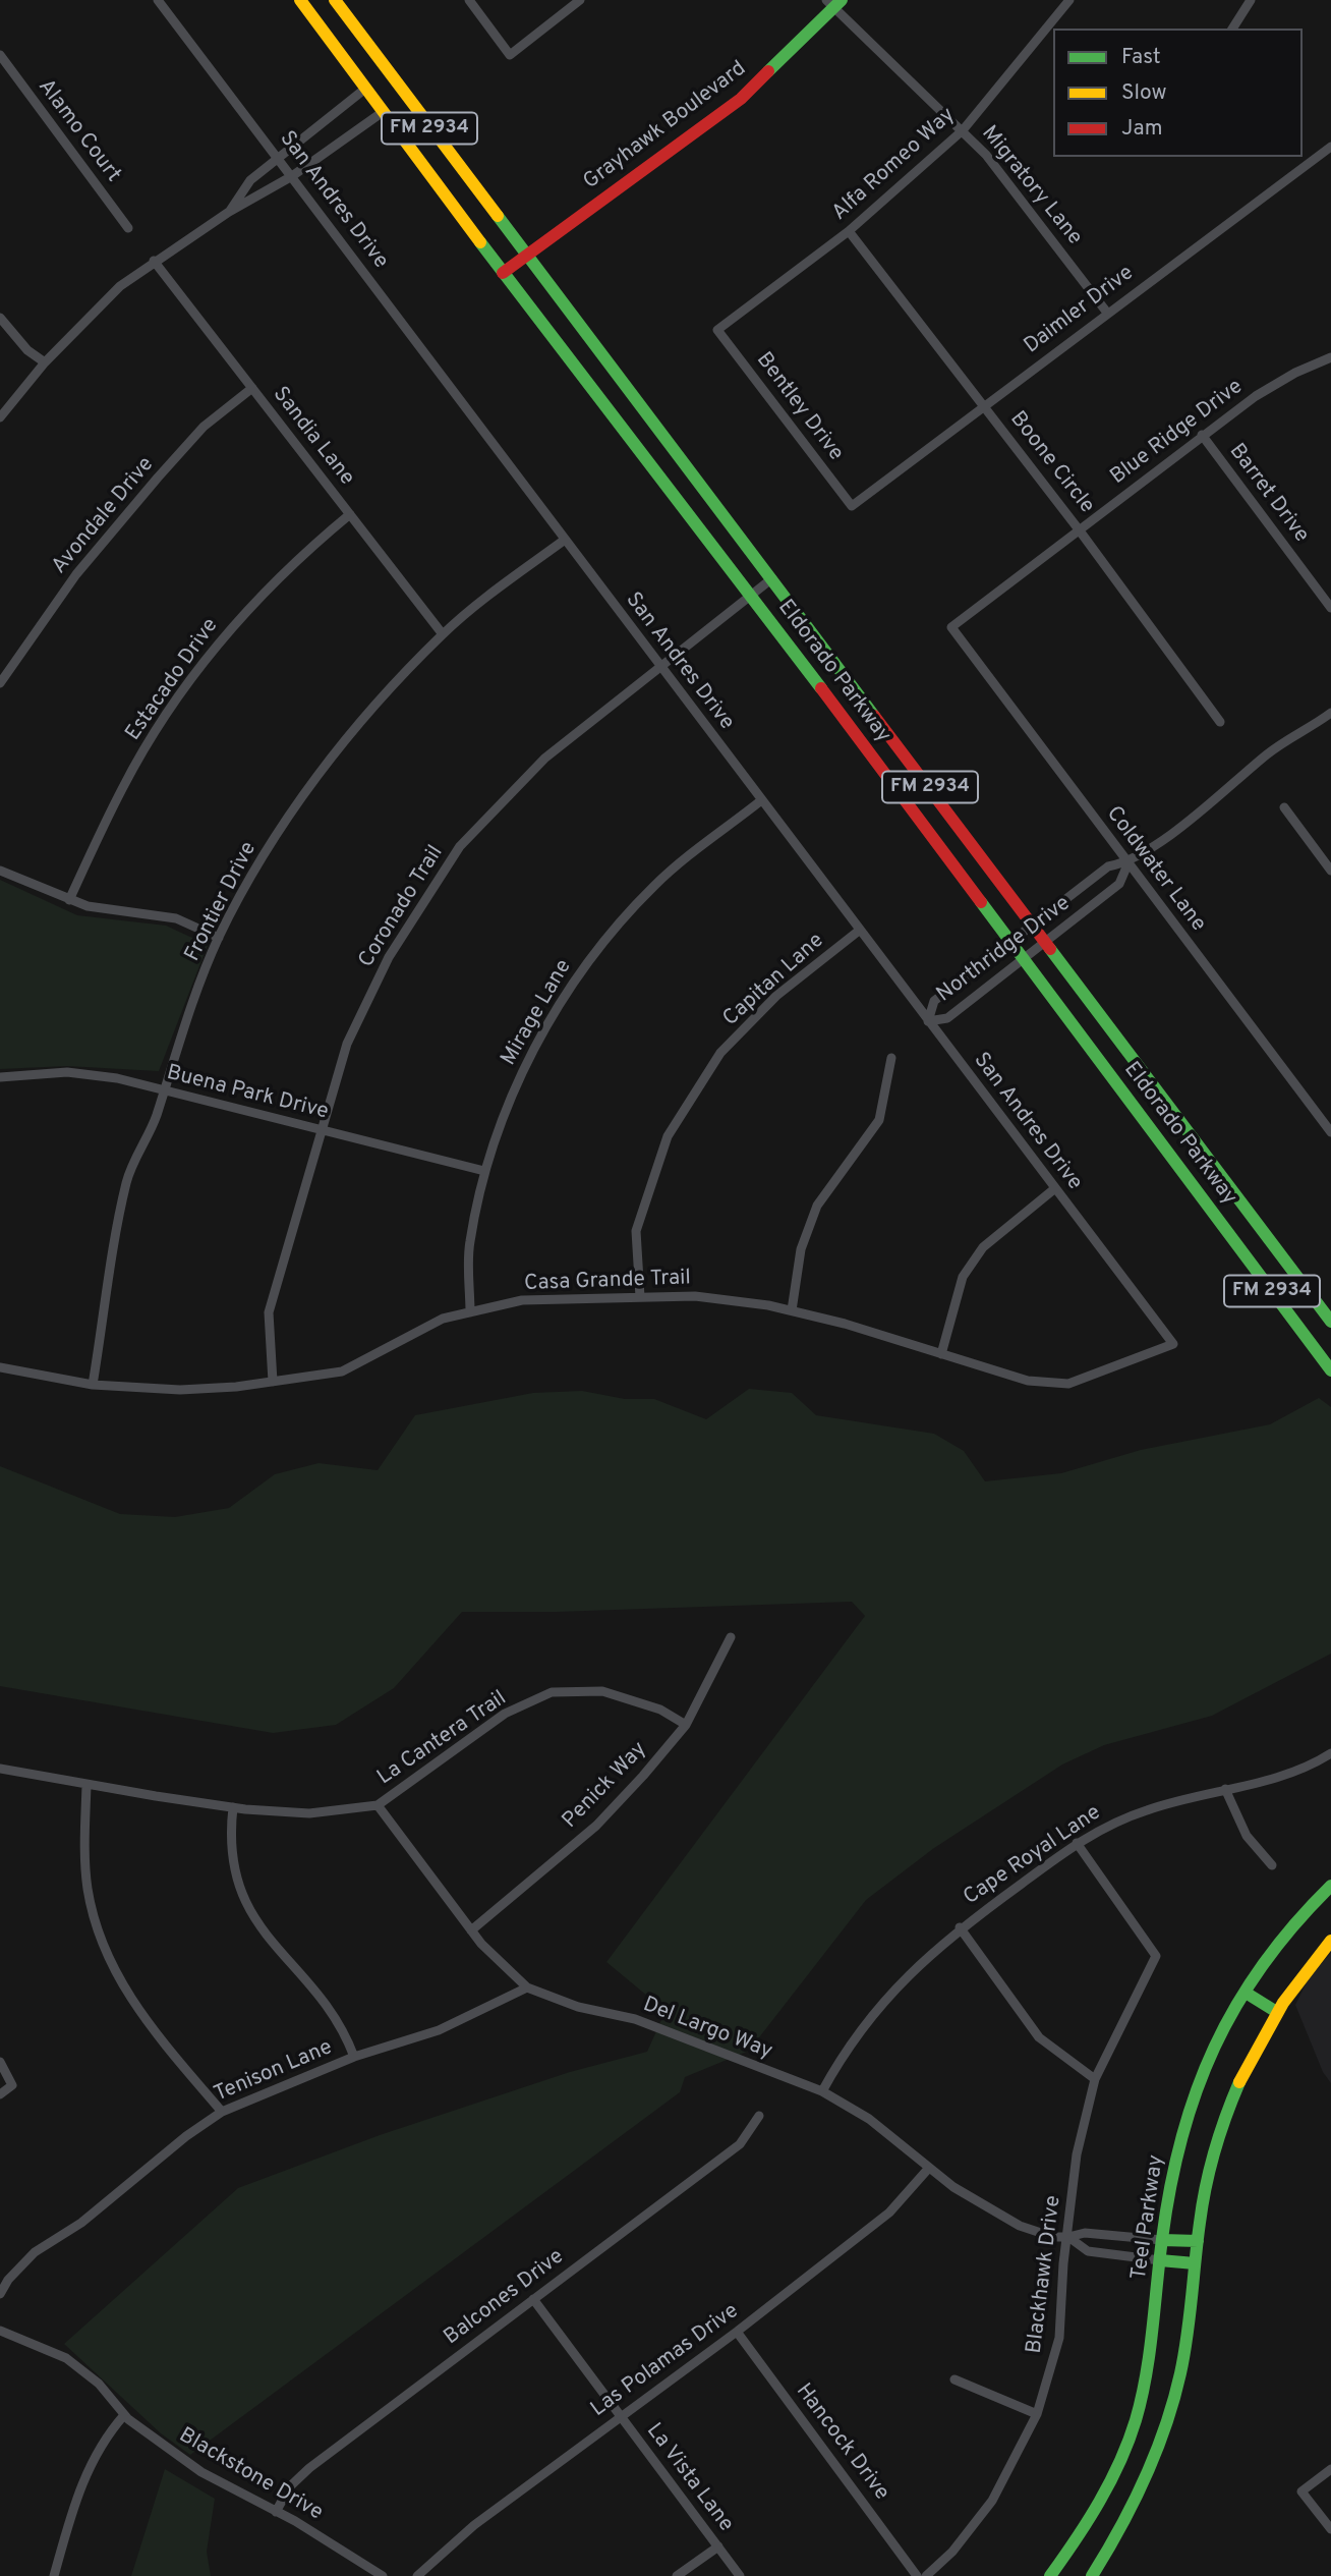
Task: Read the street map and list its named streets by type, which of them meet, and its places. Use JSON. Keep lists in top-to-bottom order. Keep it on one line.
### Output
{"streets":{"main road":["Grayhawk Boulevard","FM 2934","Eldorado Parkway","Teel Parkway"],"street":["Alamo Court","Alfa Romeo Way","Migratory Lane","San Andres Drive","Daimler Drive","Bentley Drive","Blue Ridge Drive","Sandia Lane","Boone Circle","Barret Drive","Avondale Drive","Estacado Drive","Coldwater Lane","Frontier Drive","Coronado Trail","Northridge Drive","Capitan Lane","Mirage Lane","Buena Park Drive","Casa Grande Trail","La Cantera Trail","Penick Way","Cape Royal Lane","Del Largo Way","Tenison Lane","Blackhawk Drive","Balcones Drive","Las Polamas Drive","Hancock Drive","Blackstone Drive","La Vista Lane"]},"crossings":[["Grayhawk Boulevard","Migratory Lane"],["Grayhawk Boulevard","Eldorado Parkway"],["Alfa Romeo Way","Migratory Lane"],["Alfa Romeo Way","Bentley Drive"],["Alfa Romeo Way","Boone Circle"],["Migratory Lane","Daimler Drive"],["San Andres Drive","Frontier Drive"],["San Andres Drive","Coronado Trail"],["San Andres Drive","Northridge Drive"],["San Andres Drive","Capitan Lane"],["San Andres Drive","Mirage Lane"],["San Andres Drive","Casa Grande Trail"],["Daimler Drive","Bentley Drive"],["Daimler Drive","Boone Circle"],["Blue Ridge Drive","Boone Circle"],["Blue Ridge Drive","Barret Drive"],["Blue Ridge Drive","Coldwater Lane"],["Sandia Lane","Avondale Drive"],["Sandia Lane","Estacado Drive"],["Sandia Lane","Frontier Drive"],["Eldorado Parkway","Coronado Trail"],["Eldorado Parkway","Northridge Drive"],["Coldwater Lane","Northridge Drive"],["Frontier Drive","Buena Park Drive"],["Frontier Drive","Casa Grande Trail"],["Coronado Trail","Buena Park Drive"],["Coronado Trail","Casa Grande Trail"],["Capitan Lane","Casa Grande Trail"],["Mirage Lane","Buena Park Drive"],["Mirage Lane","Casa Grande Trail"],["La Cantera Trail","Penick Way"],["La Cantera Trail","Del Largo Way"],["Penick Way","Del Largo Way"],["Cape Royal Lane","Del Largo Way"],["Cape Royal Lane","Blackhawk Drive"],["Del Largo Way","Tenison Lane"],["Del Largo Way","Teel Parkway"],["Del Largo Way","Blackhawk Drive"],["Del Largo Way","Las Polamas Drive"],["Balcones Drive","Blackstone Drive"],["Balcones Drive","La Vista Lane"],["Las Polamas Drive","Hancock Drive"],["Las Polamas Drive","La Vista Lane"]],"legend":["Fast","Slow","Jam"]}
